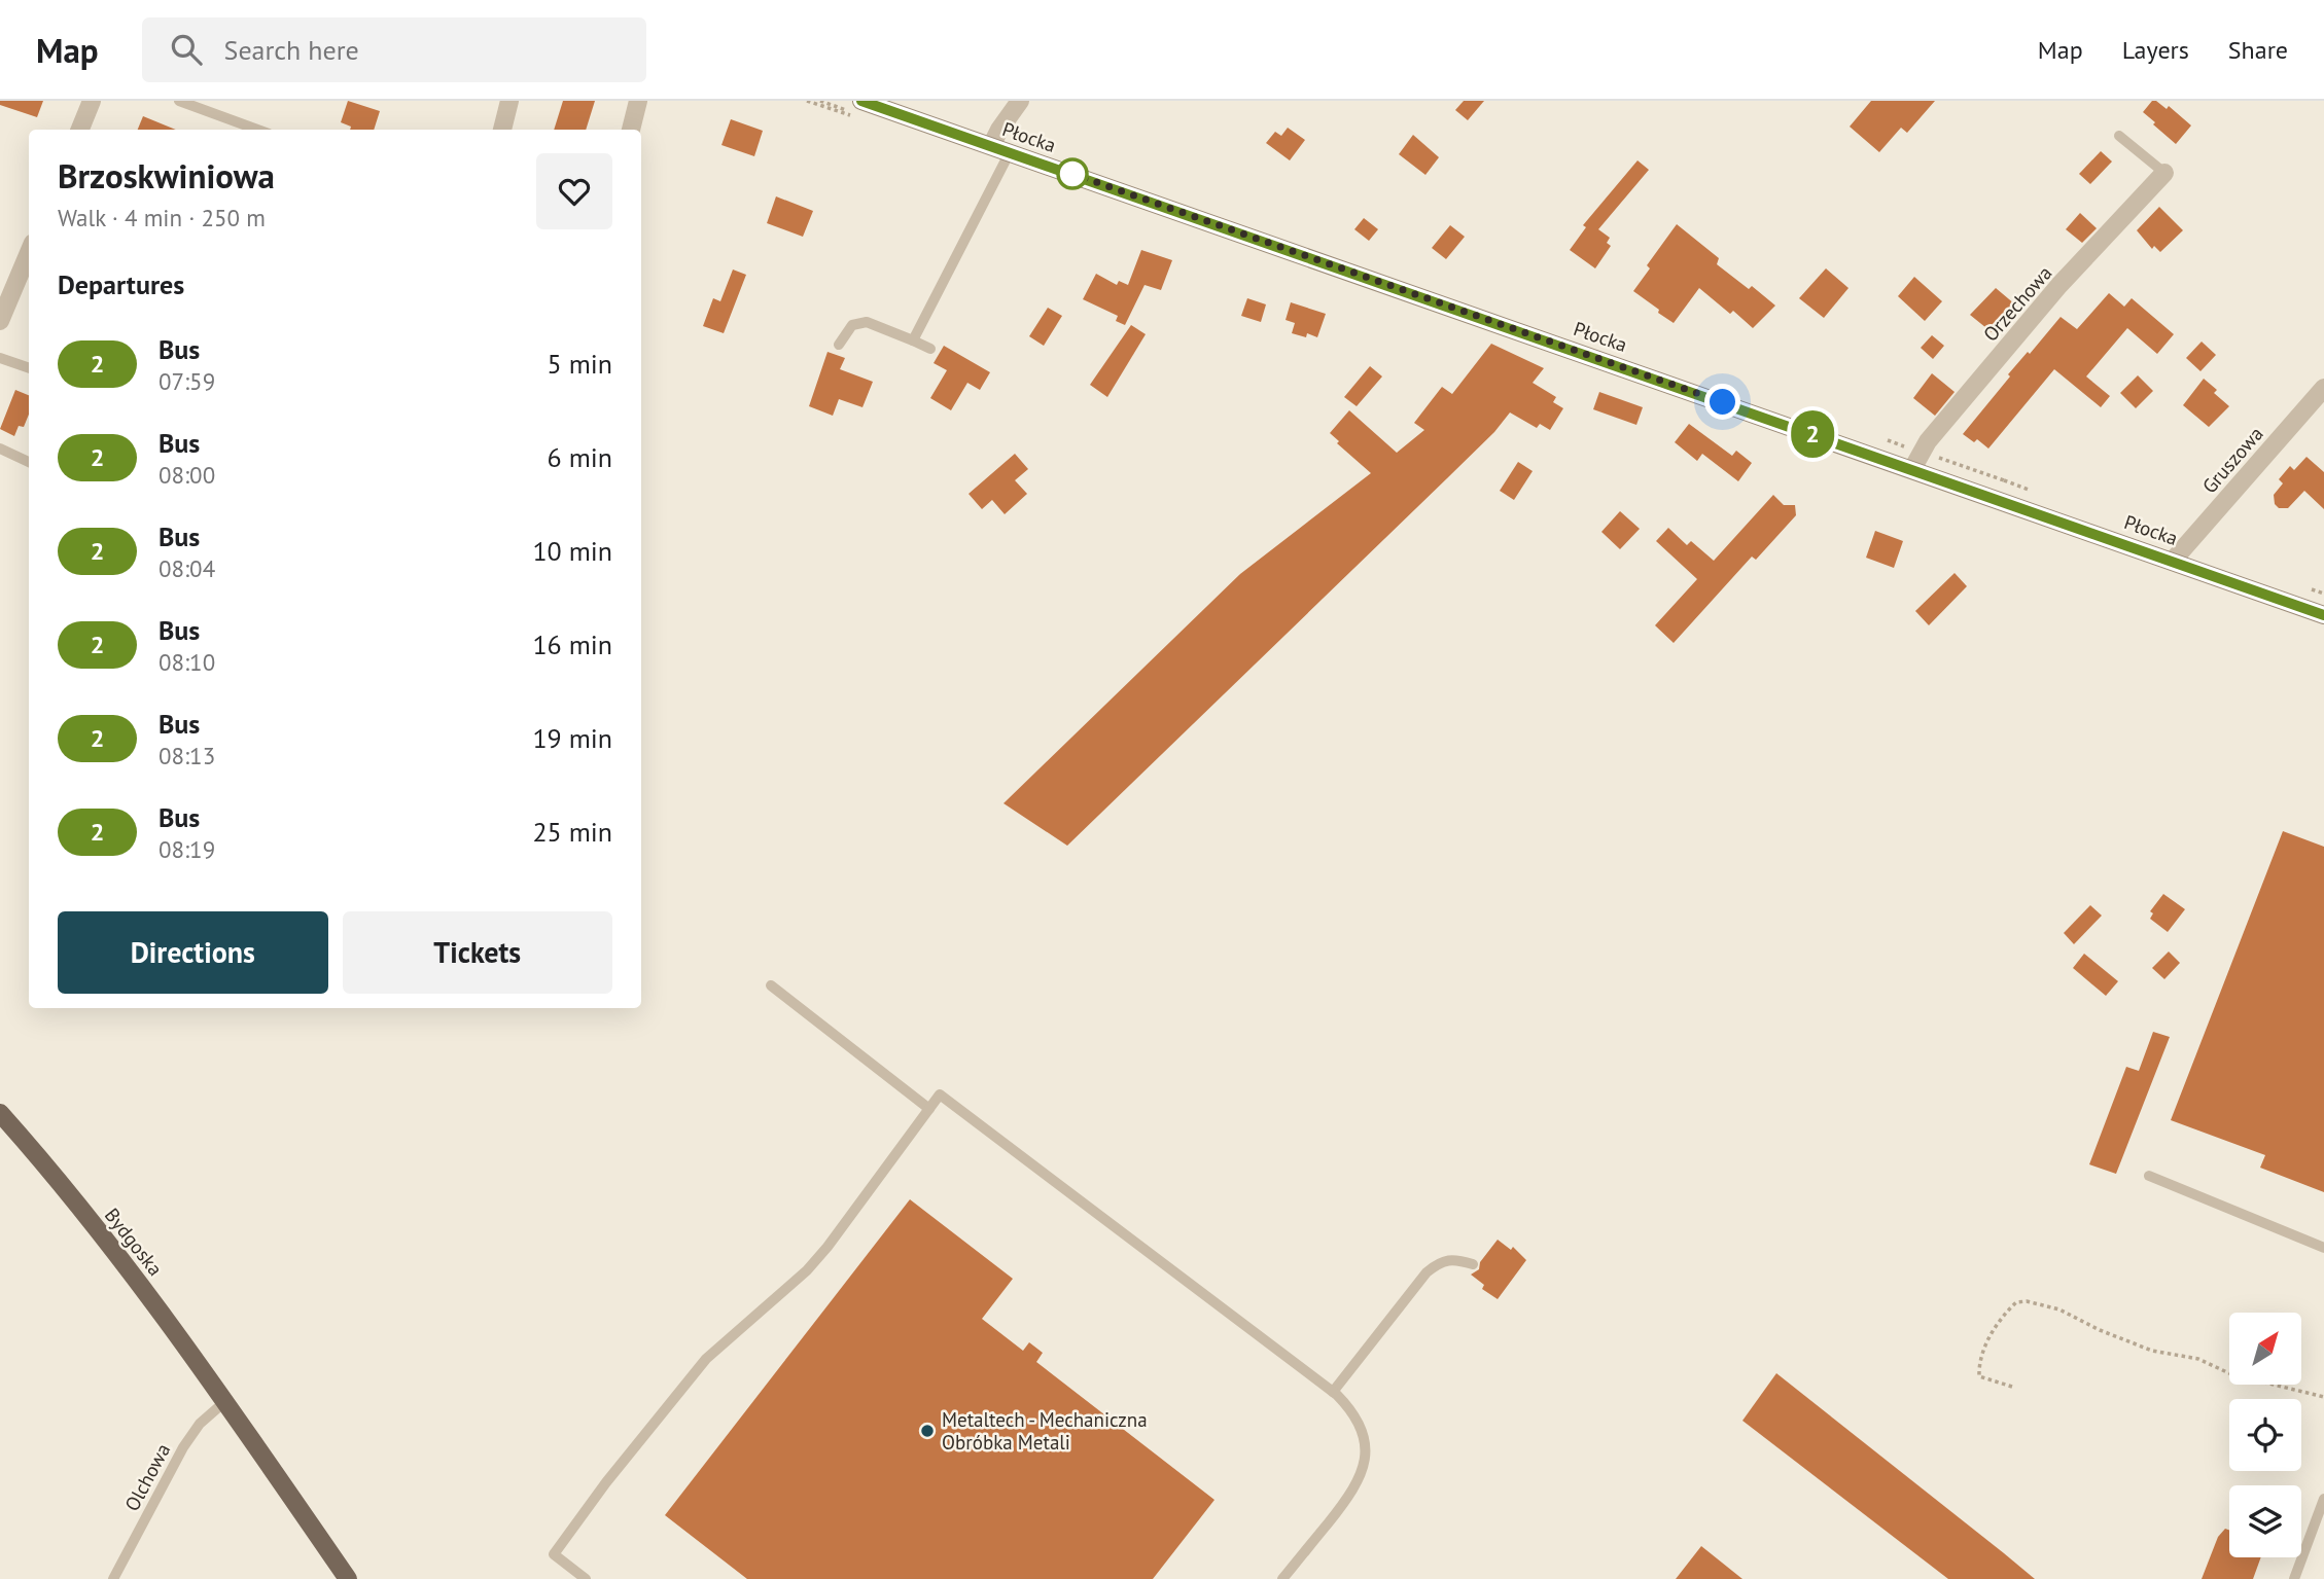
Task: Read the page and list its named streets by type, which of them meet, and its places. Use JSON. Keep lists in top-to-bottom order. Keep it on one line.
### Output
{"streets":{"main road":["Bydgoska"],"street":["Płocka","Orzechowa","Gruszowa"],"lane":["Olchowa"]},"crossings":[["Płocka","Orzechowa"],["Płocka","Gruszowa"],["Bydgoska","Olchowa"]],"places":["Metaltech - Mechaniczna Obróbka Metali"],"lines":["bus line 2"],"north":"top right","page":{"header":"Map","search":"Search here","nav":["Map","Layers","Share"],"on_map":"2","heading":[["Brzoskwiniowa","Walk · 4 min · 250 m"],"Departures"],"list":[{"mark":"2","name":"Bus","note":"07:59","value":"5 min"},{"mark":"2","name":"Bus","note":"08:00","value":"6 min"},{"mark":"2","name":"Bus","note":"08:04","value":"10 min"},{"mark":"2","name":"Bus","note":"08:10","value":"16 min"},{"mark":"2","name":"Bus","note":"08:13","value":"19 min"},{"mark":"2","name":"Bus","note":"08:19","value":"25 min"}],"buttons":["Directions","Tickets"]}}
